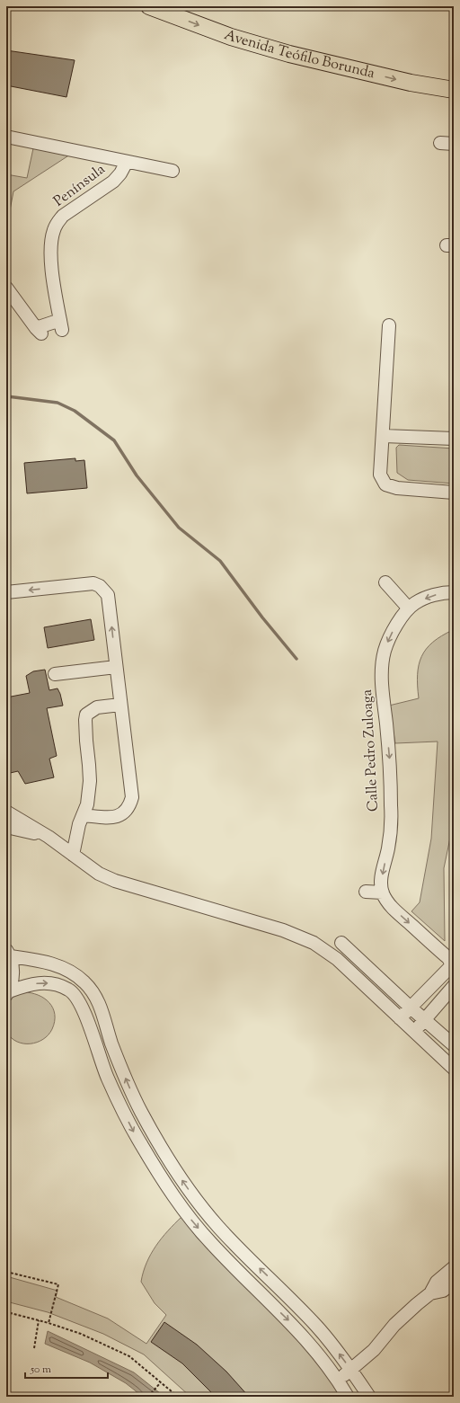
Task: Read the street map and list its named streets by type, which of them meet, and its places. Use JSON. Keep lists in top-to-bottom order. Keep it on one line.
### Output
{"streets":{"main road":["Avenida Teófilo Borunda"],"street":["Península","Calle Pedro Zuloaga"]},"one_way":["Avenida Teófilo Borunda","Calle Pedro Zuloaga"],"scale_bar":"50 m"}
